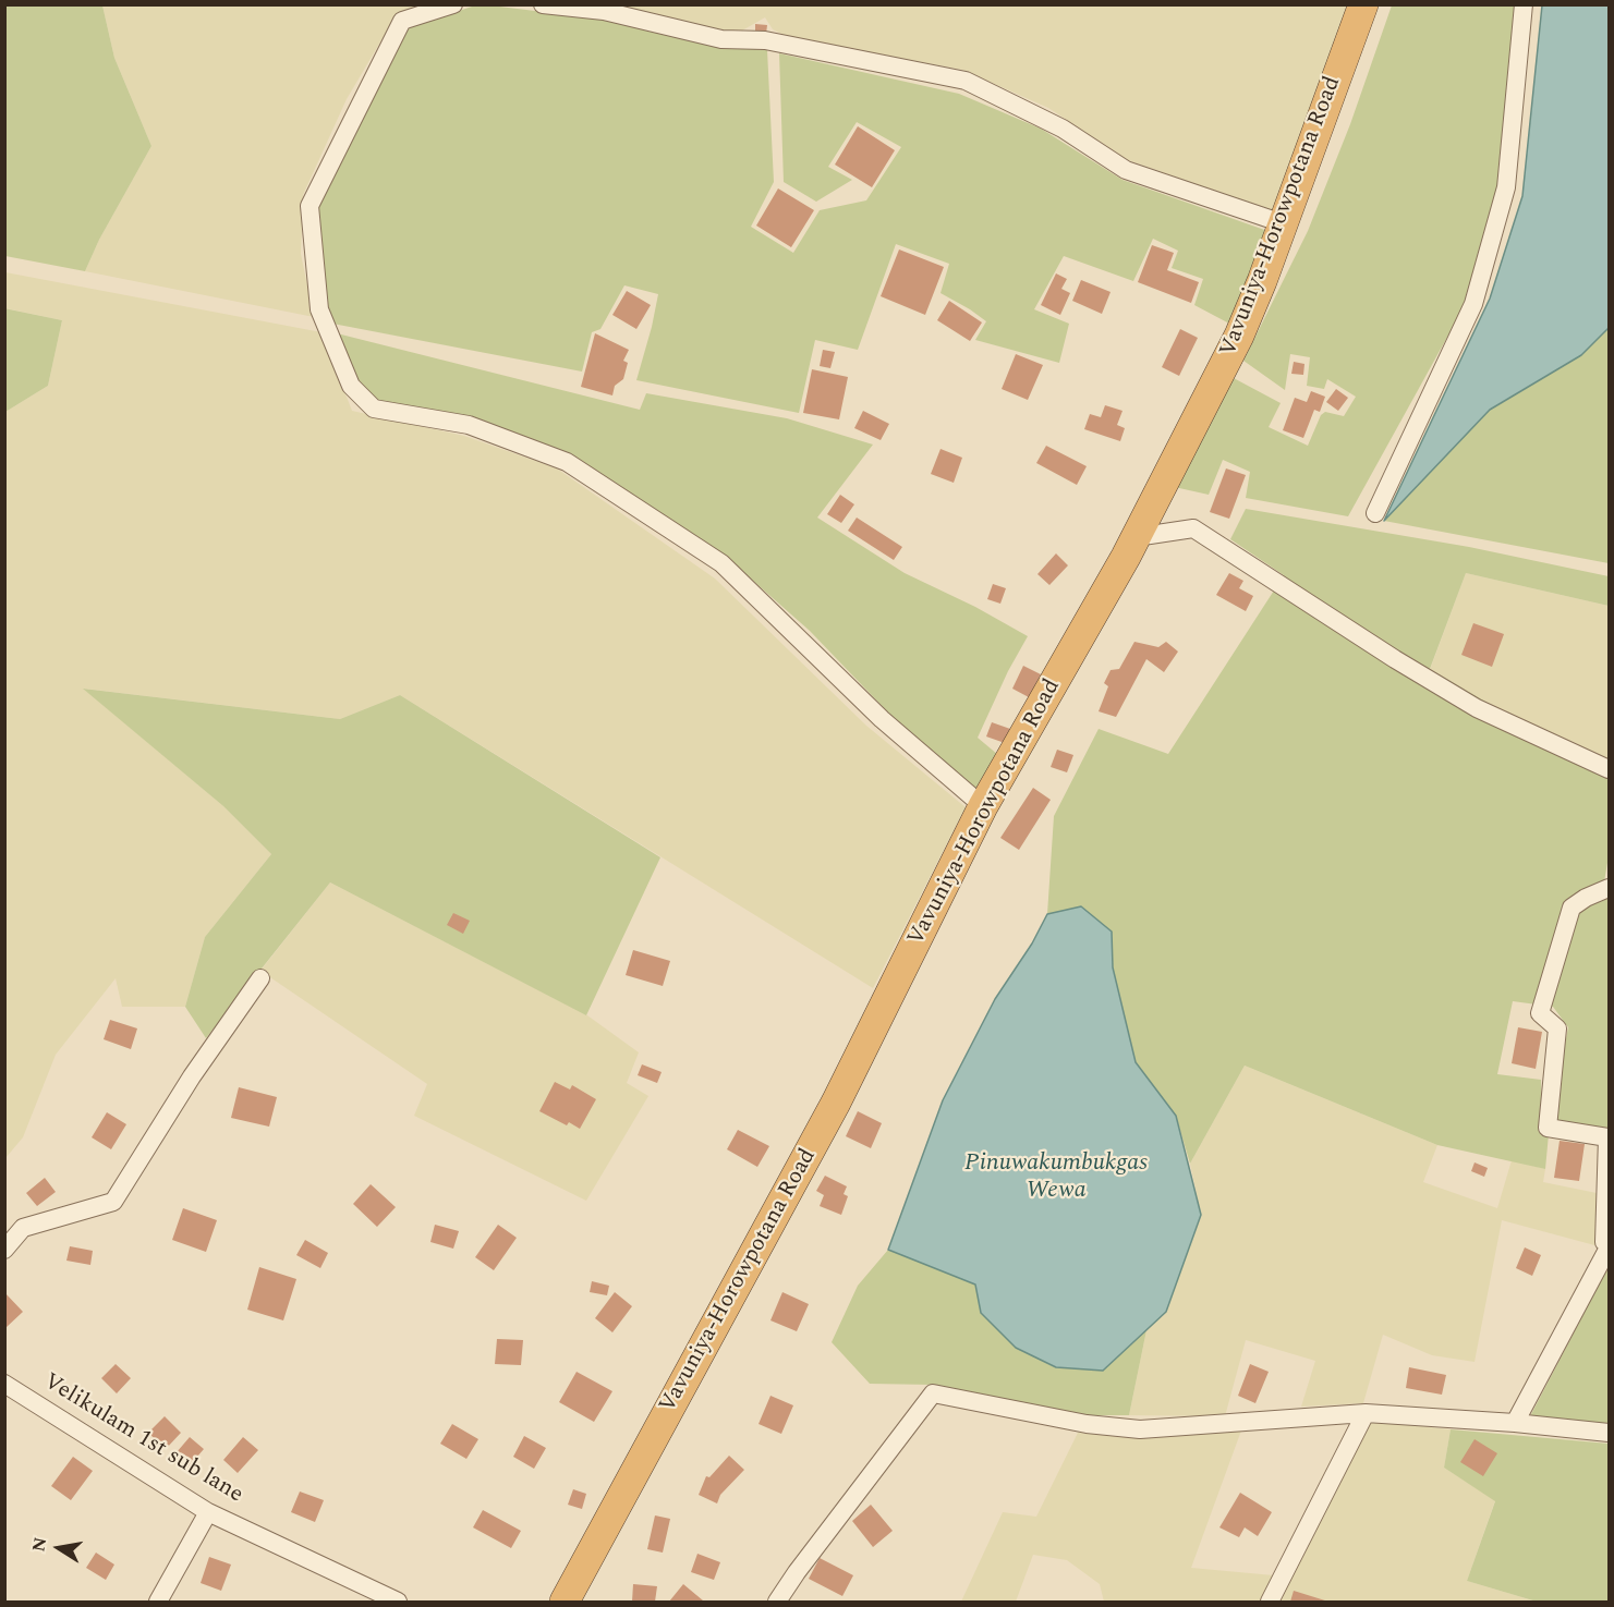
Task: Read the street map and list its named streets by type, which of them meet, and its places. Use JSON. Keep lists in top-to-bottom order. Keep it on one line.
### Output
{"streets":{"highway":["Vavuniya-Horowpotana Road"],"street":["Velikulam 1st sub lane"]},"water":["Pinuwakumbukgas Wewa"],"north":"left"}
